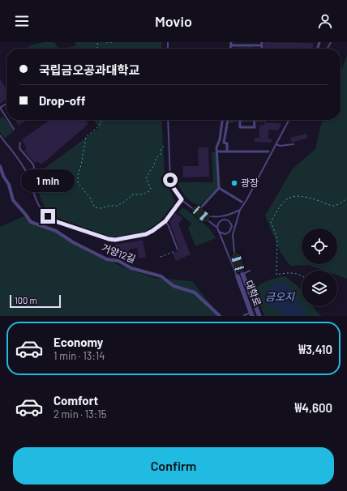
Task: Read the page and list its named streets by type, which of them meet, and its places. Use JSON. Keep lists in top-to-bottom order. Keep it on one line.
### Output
{"streets":{"street":["거양12길","대학로"]},"water":["금오지"],"places":["광장"],"scale_bar":"100 m","page":{"header":"Movio","banner":["국립금오공과대학교","Drop-off"],"bubble":"1 min","scale":"100 m","list":[{"name":"Economy","note":"1 min · 13:14","value":"₩3,410"},{"name":"Comfort","note":"2 min · 13:15","value":"₩4,600"}],"buttons":"Confirm"}}
